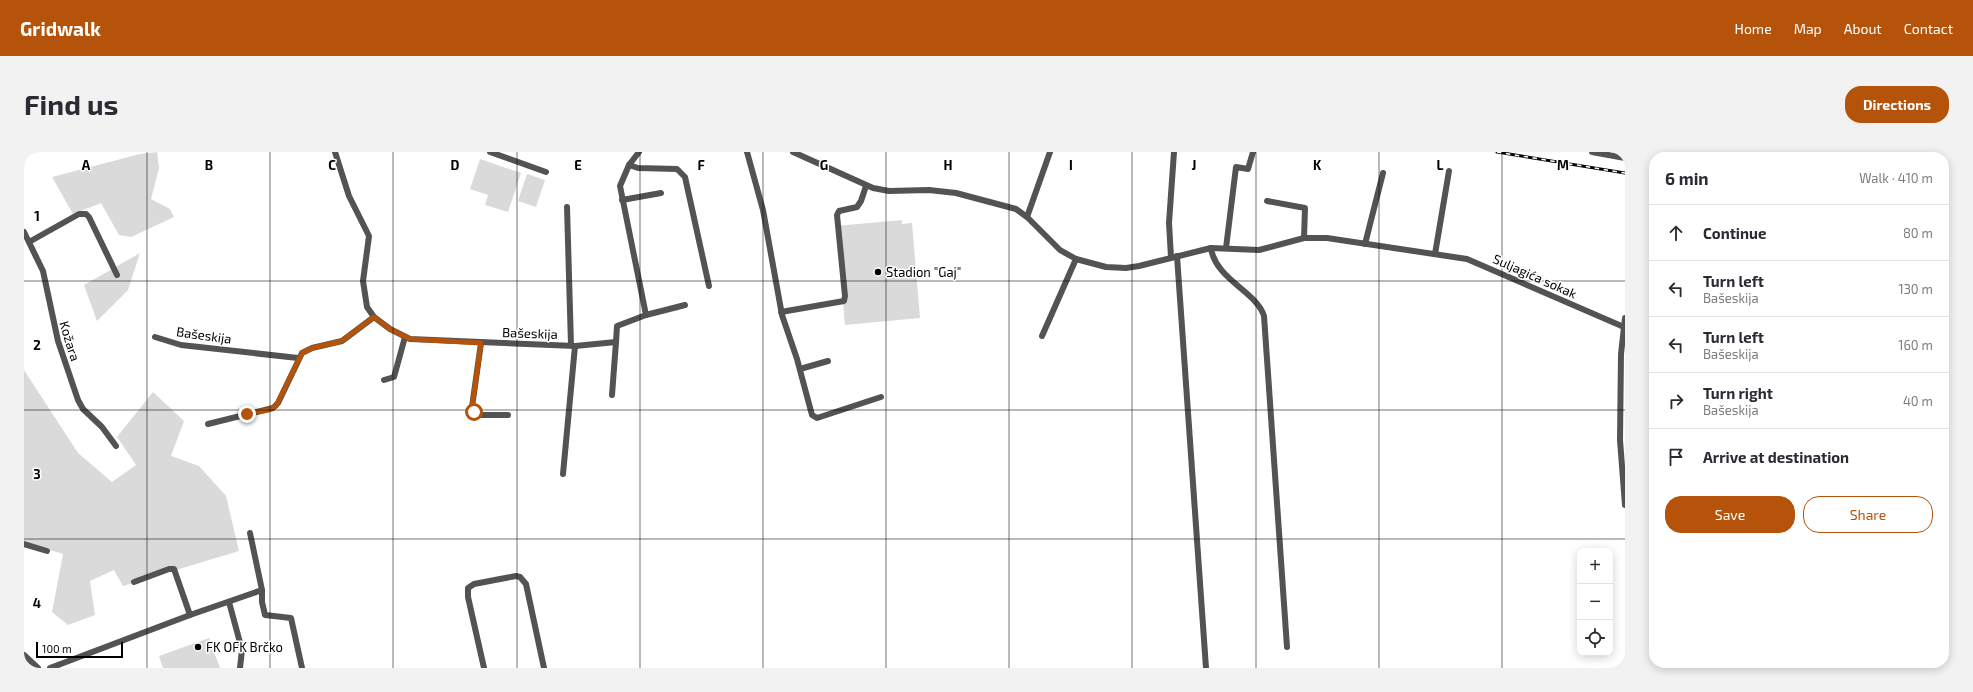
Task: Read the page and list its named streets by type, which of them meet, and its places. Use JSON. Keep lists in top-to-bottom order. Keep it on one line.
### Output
{"streets":{"street":["Suljagića sokak","Bašeskija","Kožara"]},"places":["Stadion \"Gaj\"","FK OFK Brčko"],"scale_bar":"100 m","page":{"header":"Gridwalk","nav":["Home","Map","About","Contact"],"buttons":["Directions",["Save","Share"]],"title":"Find us","heading":["6 min","Walk · 410 m"],"list":[["Continue","80 m"],["Turn left","Bašeskija","130 m"],["Turn left","Bašeskija","160 m"],["Turn right","Bašeskija","40 m"],"Arrive at destination"],"map_buttons":["+","−"],"scale":"100 m"},"grid":{"columns":["A","B","C","D","E","F","G","H","I","J","K","L","M"],"rows":["1","2","3","4"]}}
